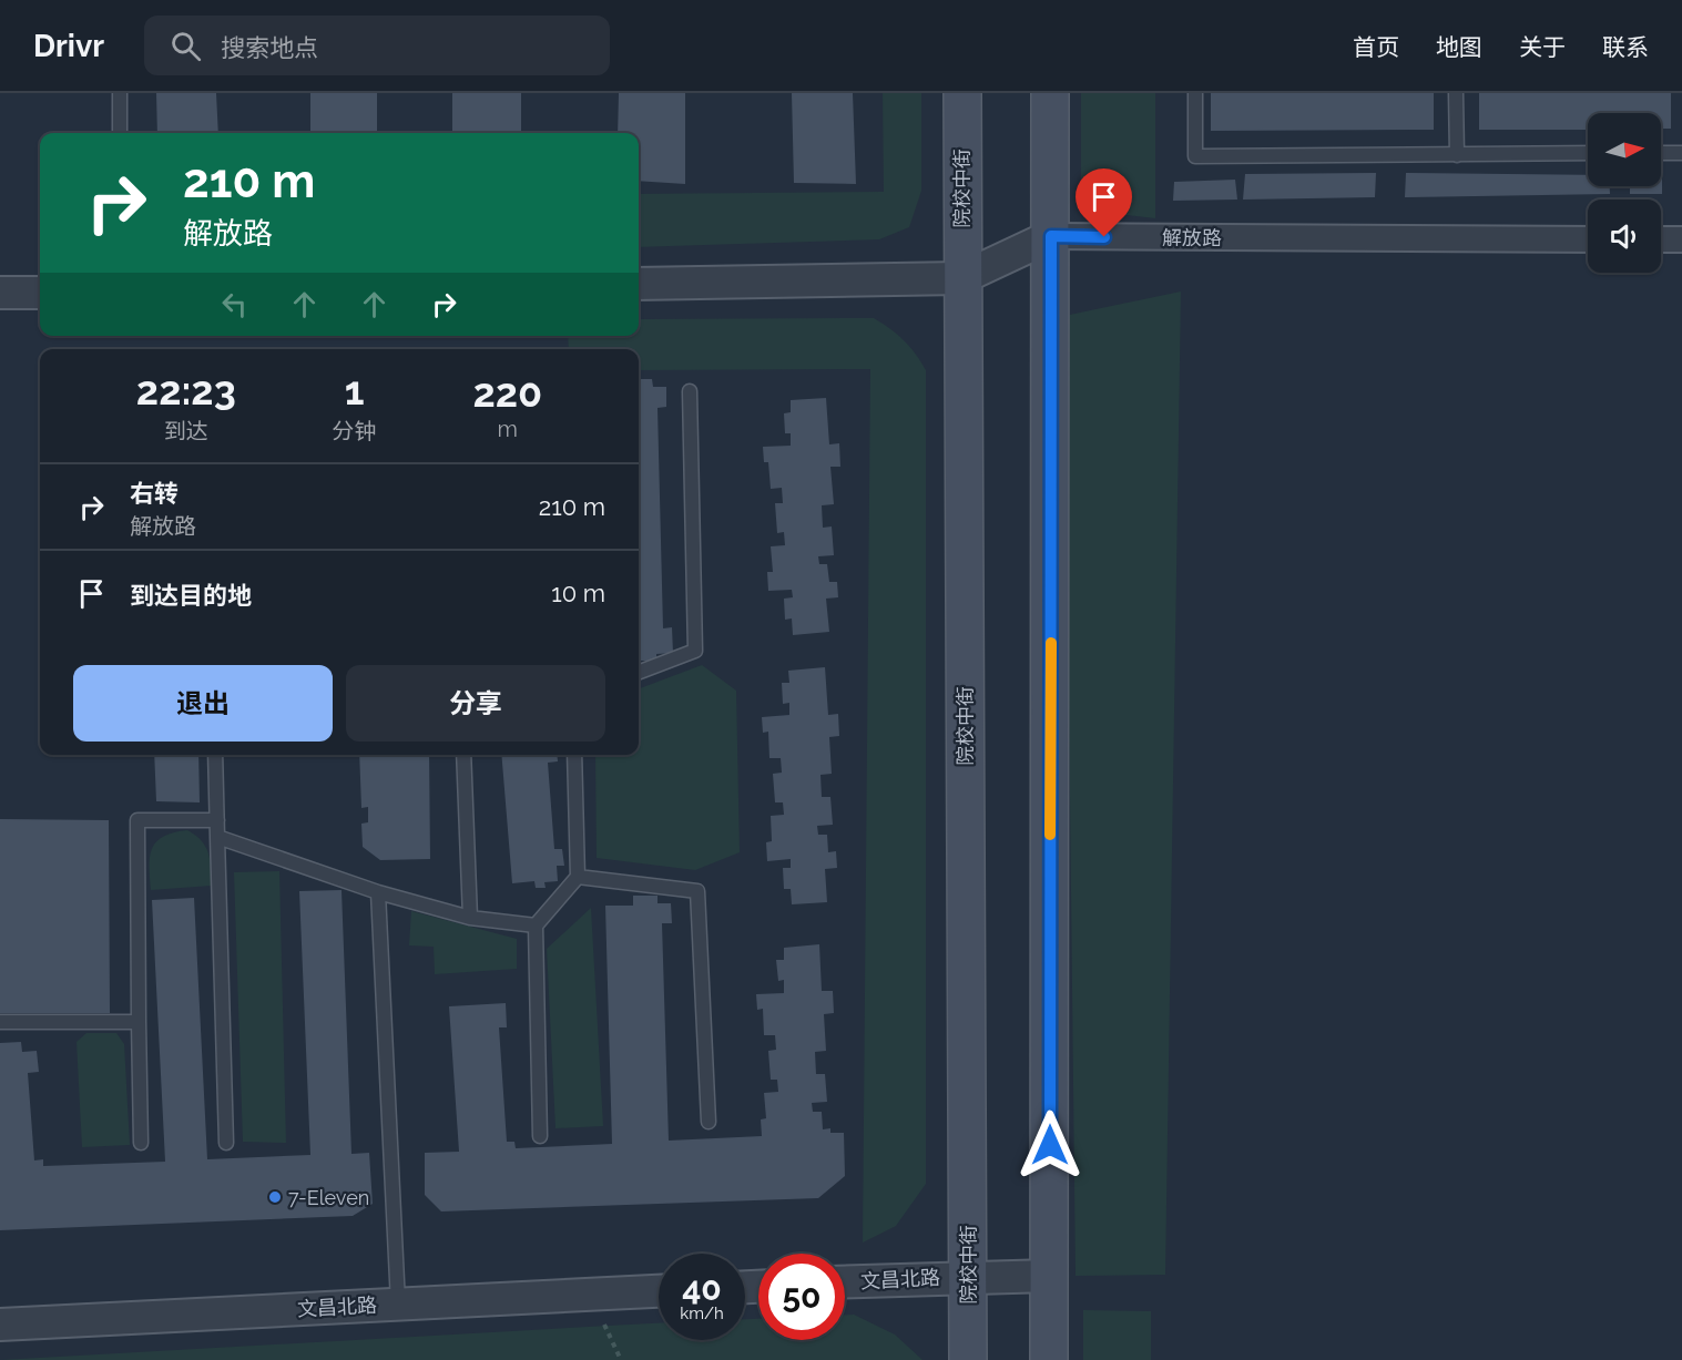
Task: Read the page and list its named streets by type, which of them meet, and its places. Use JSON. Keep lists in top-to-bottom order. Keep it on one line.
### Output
{"streets":{"main road":["院校中街"],"street":["解放路","文昌北路"]},"crossings":[["院校中街","解放路"],["院校中街","文昌北路"]],"places":["7-Eleven"],"north":"right","page":{"header":"Drivr","search":"搜索地点","nav":["首页","地图","关于","联系"],"turn":["210 m","解放路"],"eta":["22:23","到达","1","分钟","220","m"],"list":[{"name":"右转","note":"解放路","value":"210 m"},{"name":"到达目的地","value":"10 m"}],"buttons":["退出","分享"],"speed":"40 km/h","limit":"50"}}
